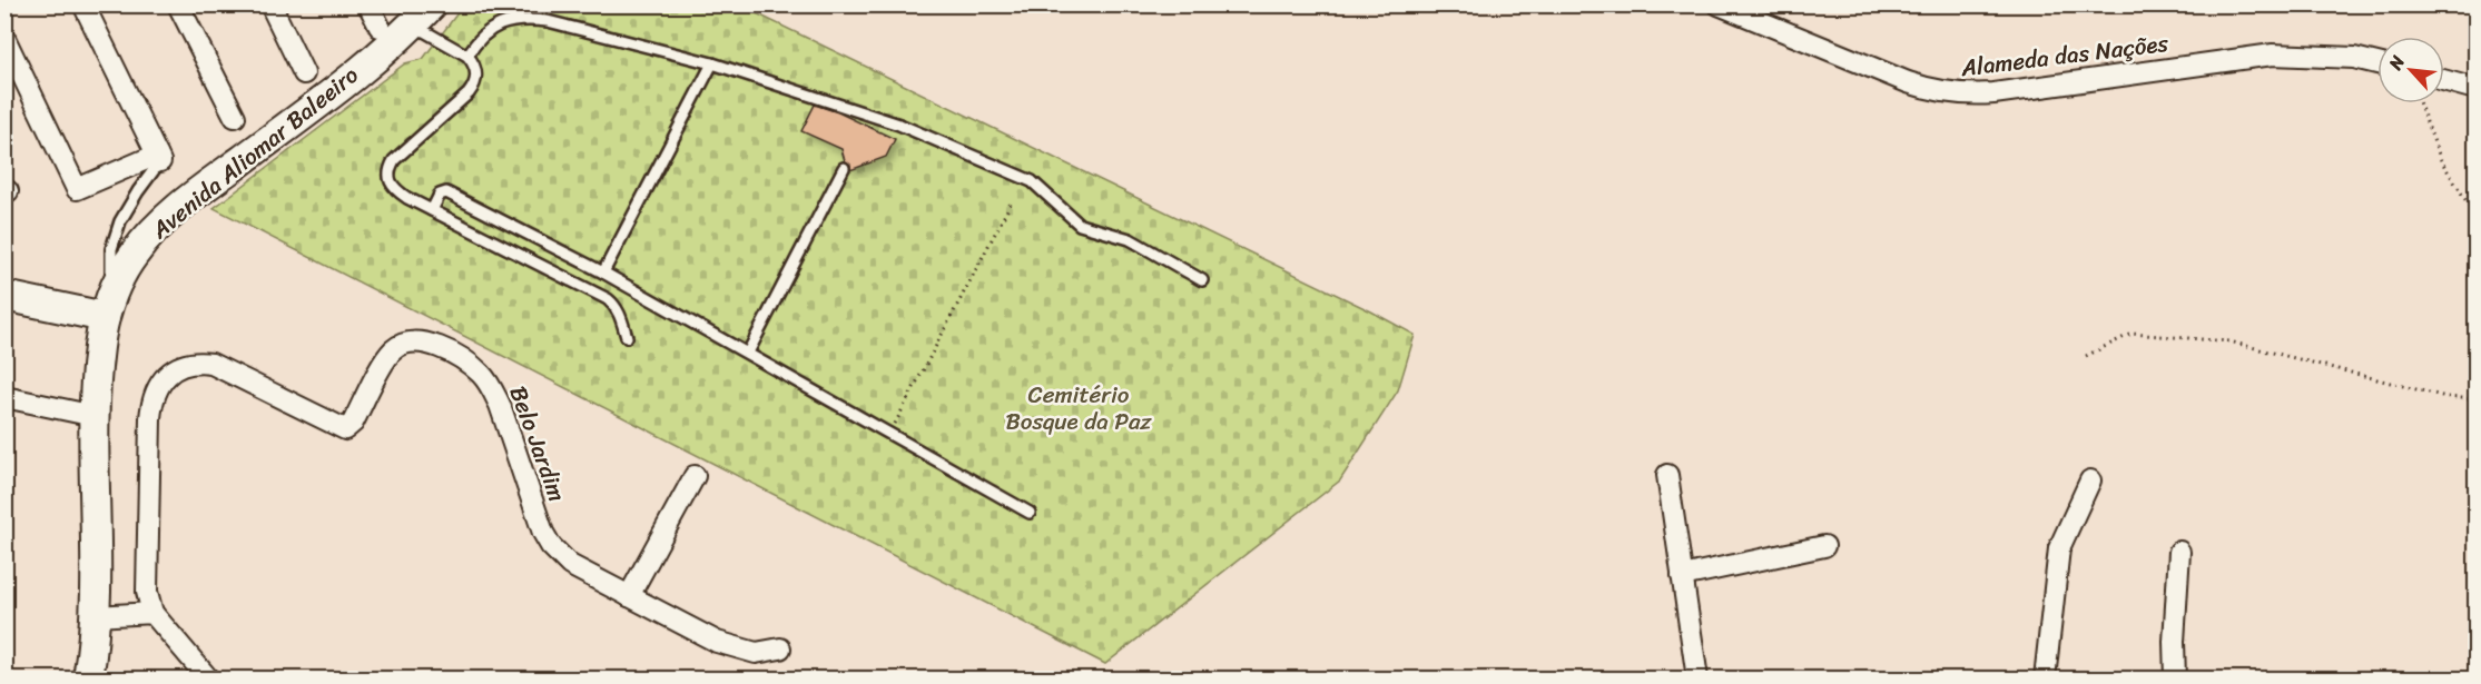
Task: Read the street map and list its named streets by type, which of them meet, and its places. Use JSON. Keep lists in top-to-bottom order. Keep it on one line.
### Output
{"streets":{"main road":["Avenida Aliomar Baleeiro"],"street":["Alameda das Nações","Belo Jardim"]},"parks":["Cemitério Bosque da Paz"],"north":"top left"}
